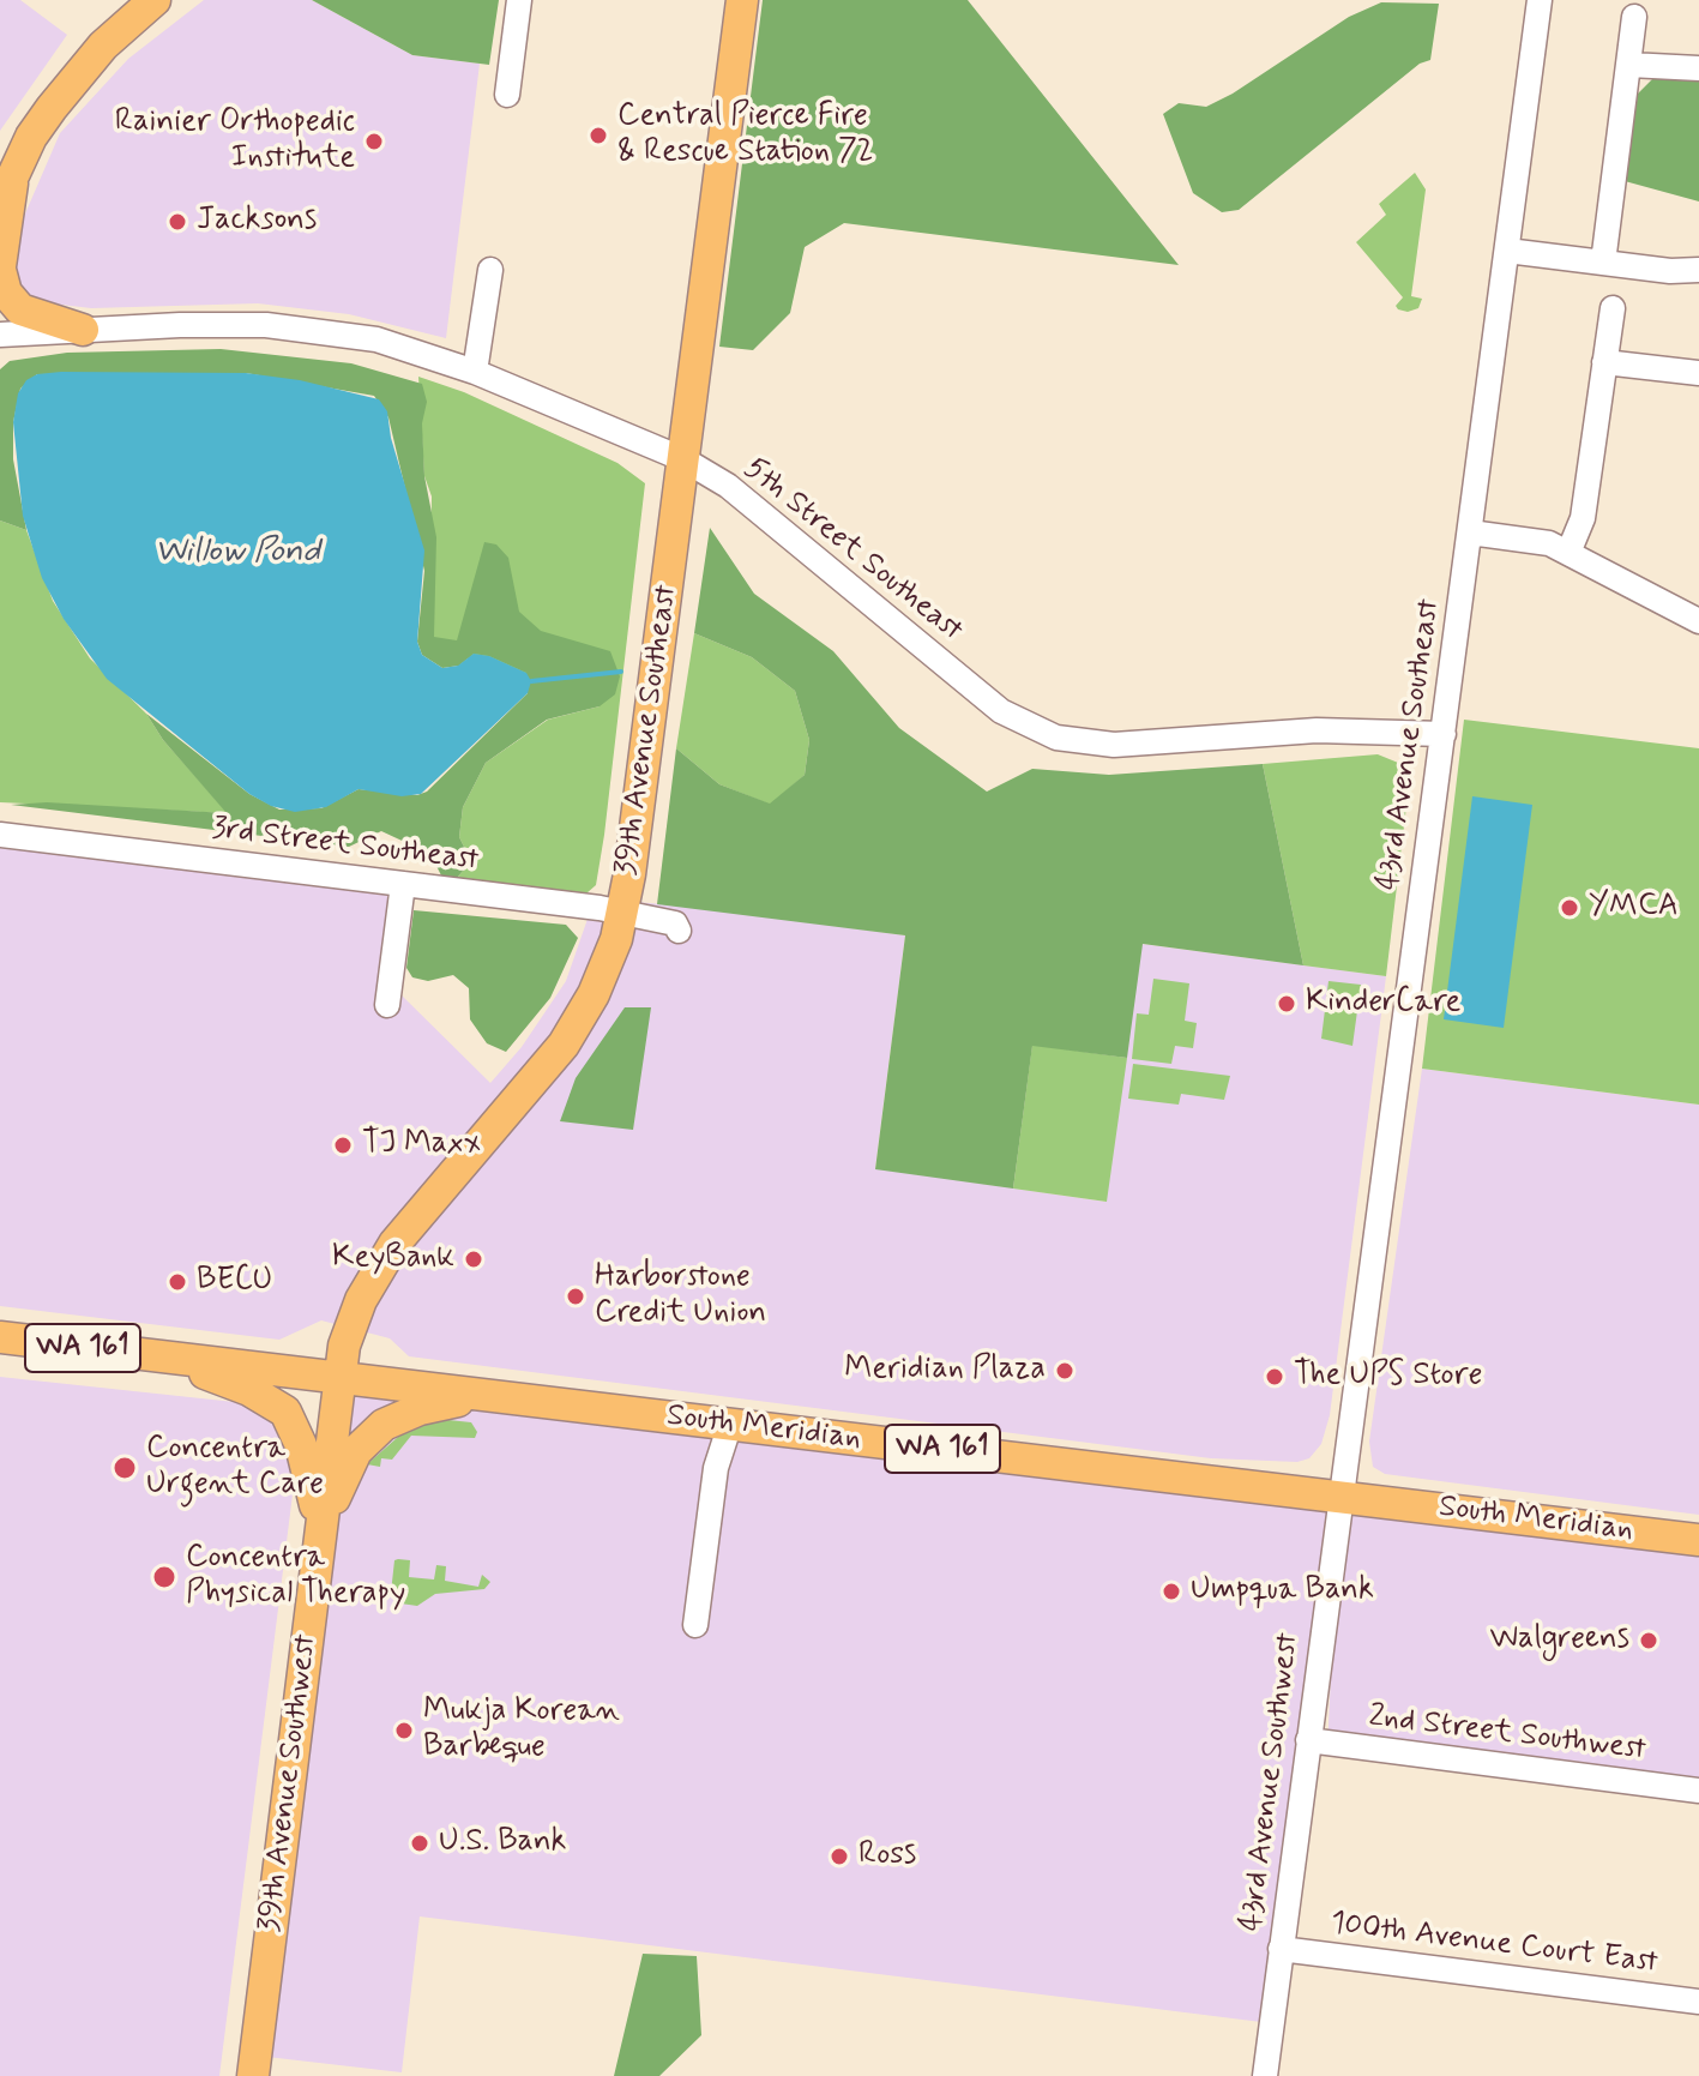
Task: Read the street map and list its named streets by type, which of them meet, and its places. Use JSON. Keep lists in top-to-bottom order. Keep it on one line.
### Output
{"streets":{"main road":["39th Avenue Southeast","WA 161","South Meridian","39th Avenue Southwest"],"street":["5th Street Southeast","43rd Avenue Southeast","3rd Street Southeast","2nd Street Southwest","43rd Avenue Southwest","100th Avenue Court East"]},"crossings":[["5th Street Southeast","39th Avenue Southeast"],["5th Street Southeast","43rd Avenue Southeast"],["39th Avenue Southeast","3rd Street Southeast"],["39th Avenue Southeast","South Meridian"],["39th Avenue Southeast","39th Avenue Southwest"],["43rd Avenue Southeast","South Meridian"],["43rd Avenue Southeast","43rd Avenue Southwest"],["South Meridian","43rd Avenue Southwest"],["South Meridian","39th Avenue Southwest"],["2nd Street Southwest","43rd Avenue Southwest"],["43rd Avenue Southwest","100th Avenue Court East"]],"water":["Willow Pond"],"places":["Central Pierce Fire & Rescue Station 72","Rainier Orthopedic Institute","Jacksons","YMCA","KinderCare","TJ Maxx","KeyBank","BECU","Harborstone Credit Union","Meridian Plaza","The UPS Store","Concentra Urgent Care","Concentra Physical Therapy","Umpqua Bank","Walgreens","Mukja Korean Barbeque","U.S. Bank","Ross"]}
